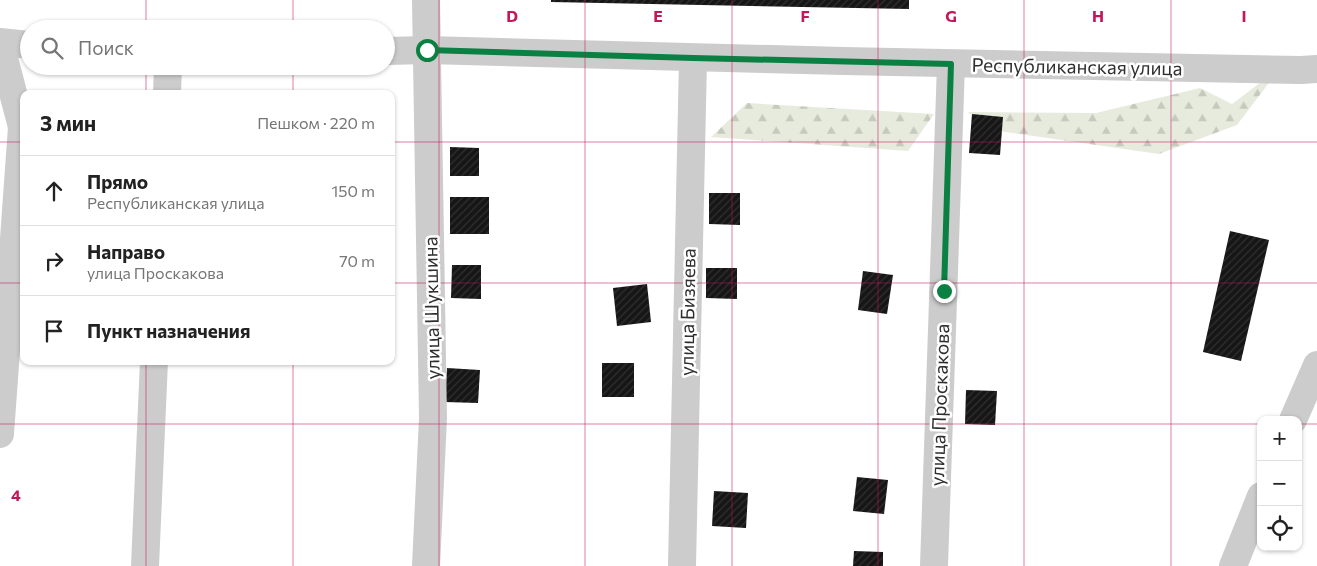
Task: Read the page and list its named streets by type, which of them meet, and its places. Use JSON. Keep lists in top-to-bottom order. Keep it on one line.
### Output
{"streets":{"street":["Республиканская улица","улица Шукшина","улица Бизяева","улица Проскакова"]},"crossings":[["Республиканская улица","улица Шукшина"],["Республиканская улица","улица Бизяева"],["Республиканская улица","улица Проскакова"]],"page":{"search":"Поиск","heading":["3 мин","Пешком · 220 m"],"list":[["Прямо","Республиканская улица","150 m"],["Направо","улица Проскакова","70 m"],"Пункт назначения"],"map_buttons":["+","−"]},"grid":{"columns":["D","E","F","G","H","I"],"rows":["4"]}}
